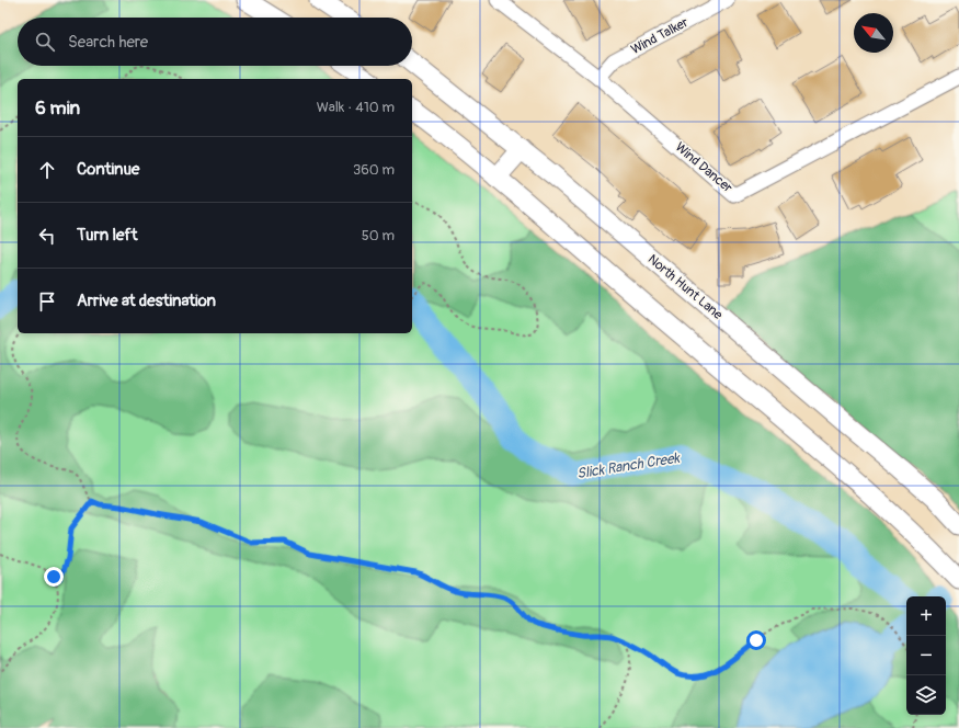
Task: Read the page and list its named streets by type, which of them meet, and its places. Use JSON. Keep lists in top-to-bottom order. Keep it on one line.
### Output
{"streets":{"main road":["North Hunt Lane"],"street":["Wind Talker","Wind Dancer"]},"crossings":[["Wind Talker","Wind Dancer"]],"water":["Slick Ranch Creek"],"north":"top left","page":{"search":"Search here","heading":["6 min","Walk · 410 m"],"list":[["Continue","360 m"],["Turn left","50 m"],"Arrive at destination"],"map_buttons":["+","−"]}}
